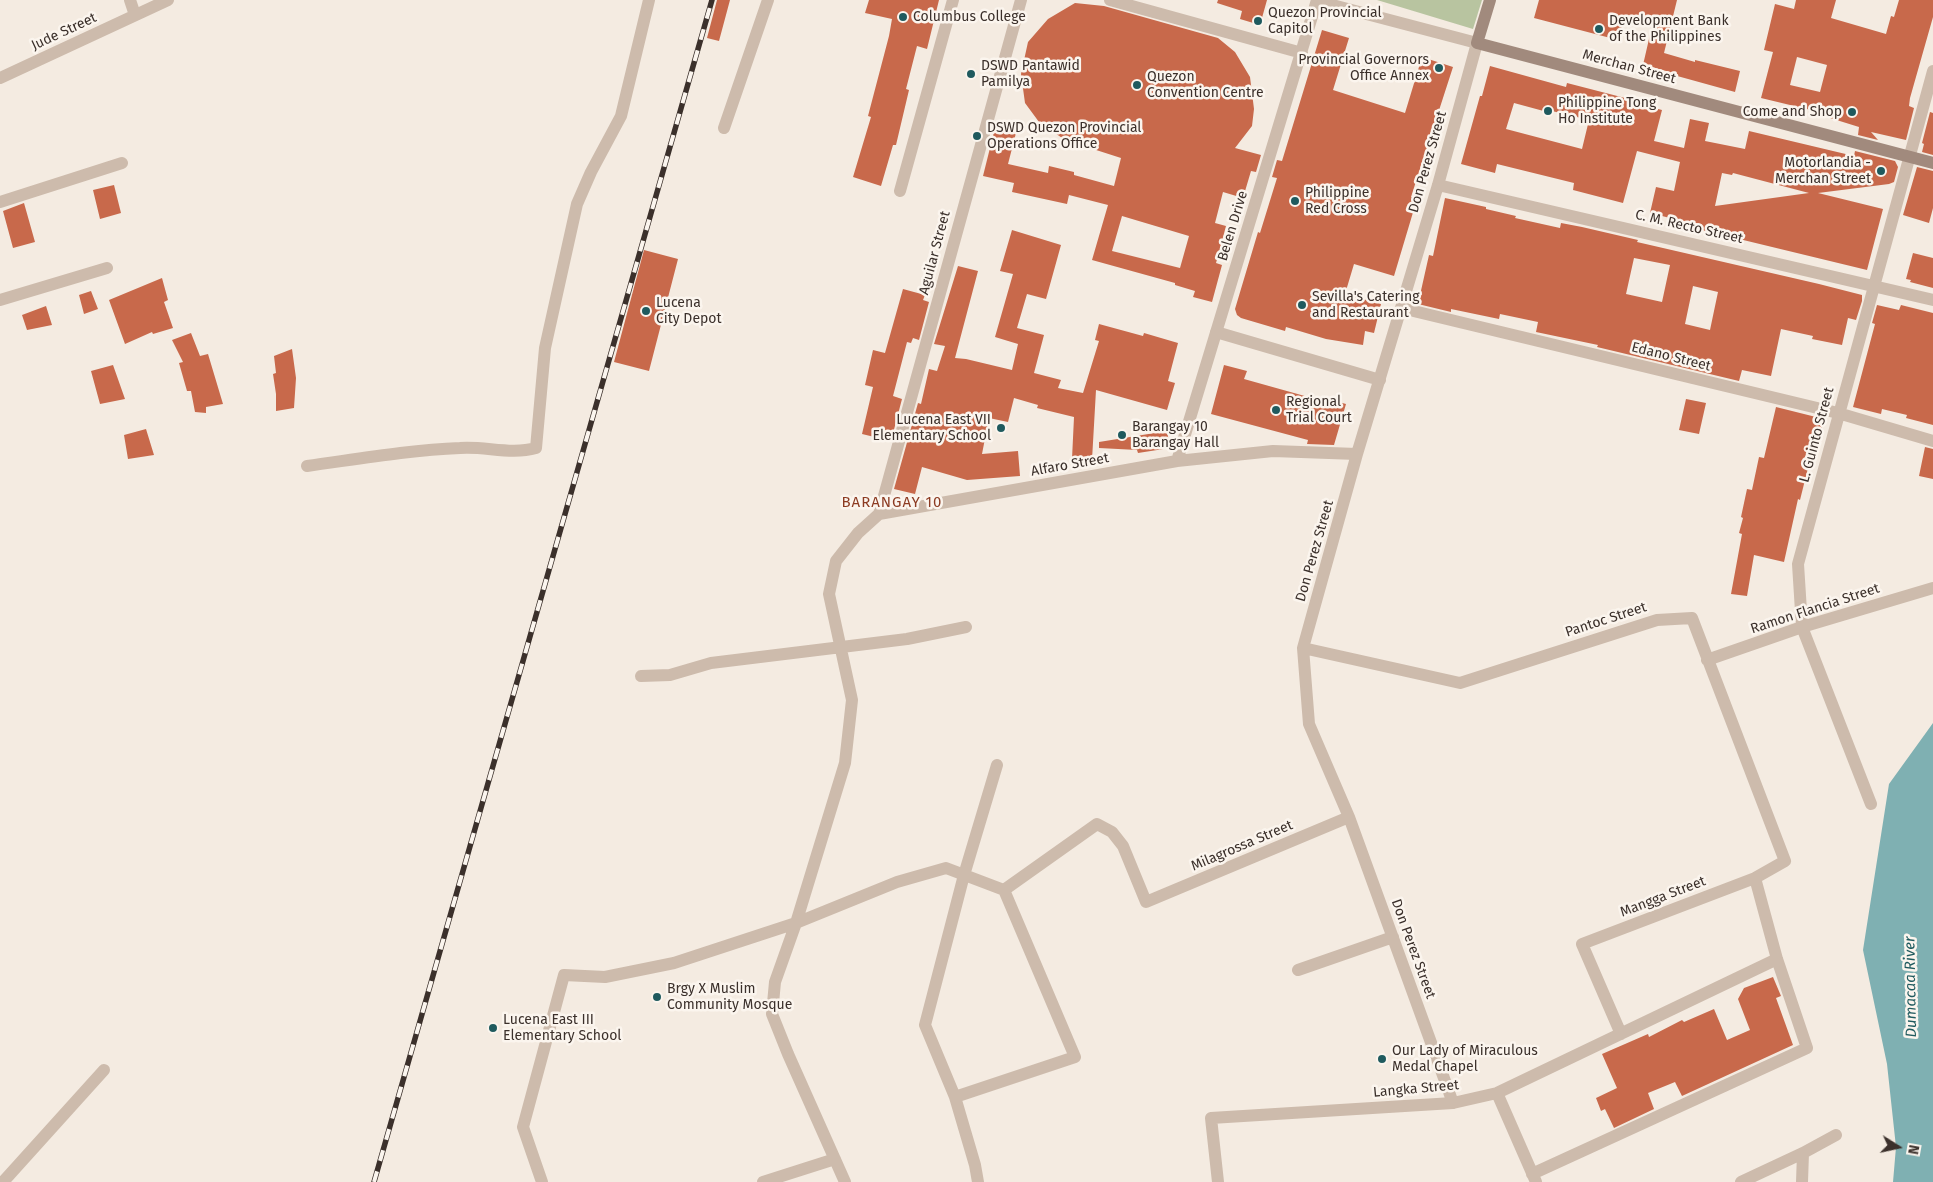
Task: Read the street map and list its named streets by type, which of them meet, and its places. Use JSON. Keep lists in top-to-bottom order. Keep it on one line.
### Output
{"streets":{"main road":["Merchan Street","Don Perez Street"],"street":["Jude Street","Belen Drive","C. M. Recto Street","Aguilar Street","Edano Street","L. Guinto Street","Alfaro Street","Ramon Flancia Street","Pantoc Street","Milagrossa Street","Mangga Street","Langka Street"]},"crossings":[["Merchan Street","Don Perez Street"],["Merchan Street","Belen Drive"],["Merchan Street","L. Guinto Street"],["Don Perez Street","C. M. Recto Street"],["Don Perez Street","Edano Street"],["Don Perez Street","Alfaro Street"],["Don Perez Street","Pantoc Street"],["Don Perez Street","Milagrossa Street"],["Don Perez Street","Langka Street"],["Belen Drive","Alfaro Street"],["C. M. Recto Street","L. Guinto Street"],["Aguilar Street","Alfaro Street"],["Edano Street","L. Guinto Street"],["L. Guinto Street","Ramon Flancia Street"],["Ramon Flancia Street","Pantoc Street"],["Pantoc Street","Mangga Street"],["Mangga Street","Langka Street"]],"districts":["BARANGAY 10"],"water":["Dumacaa River"],"places":["Columbus College","Quezon Provincial Capitol","Development Bank of the Philippines","Provincial Governors Office Annex","DSWD Pantawid Pamilya","Quezon Convention Centre","Philippine Tong Ho Institute","Come and Shop","DSWD Quezon Provincial Operations Office","Motorlandia - Merchan Street","Philippine Red Cross","Sevilla's Catering and Restaurant","Lucena City Depot","Regional Trial Court","Lucena East VII Elementary School","Barangay 10 Barangay Hall","Brgy X Muslim Community Mosque","Lucena East III Elementary School","Our Lady of Miraculous Medal Chapel"],"north":"right"}
